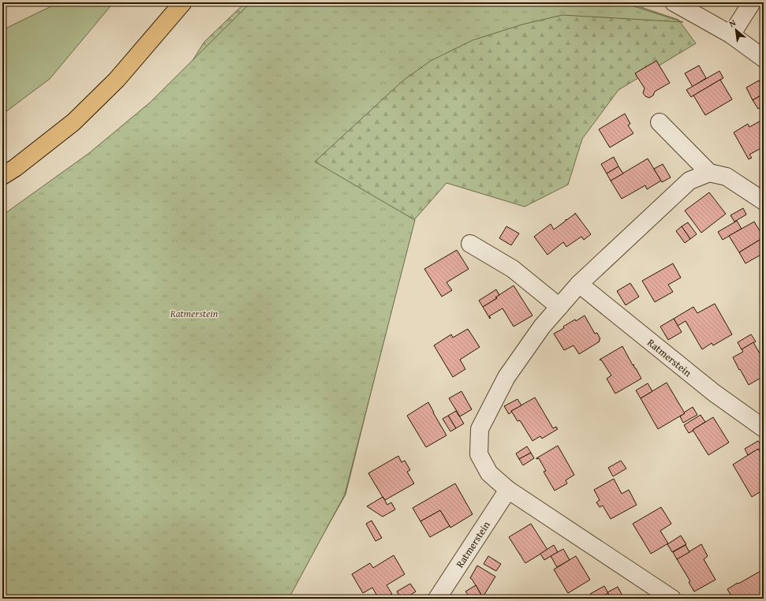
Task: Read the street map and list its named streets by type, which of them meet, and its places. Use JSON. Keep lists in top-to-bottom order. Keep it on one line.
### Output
{"streets":{"street":["Ratmerstein"]},"parks":["Ratmerstein"],"north":"top left"}
